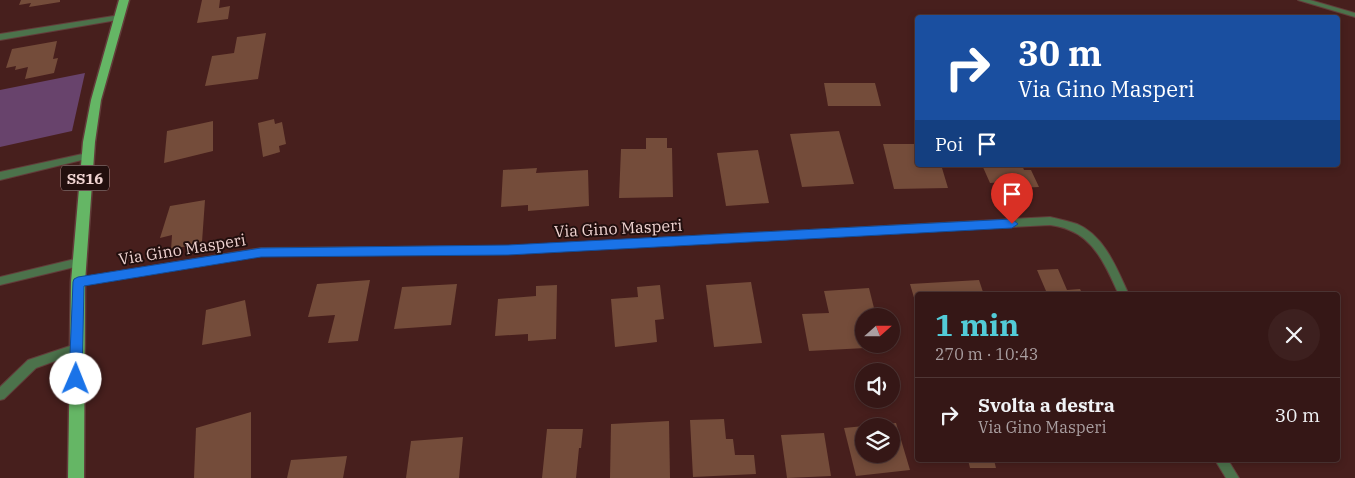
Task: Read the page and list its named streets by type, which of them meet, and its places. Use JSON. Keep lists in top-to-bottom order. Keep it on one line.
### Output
{"streets":{"main road":["SS16"],"street":["Via Gino Masperi"]},"crossings":[["SS16","Via Gino Masperi"]],"north":"right","page":{"turn":["30 m","Via Gino Masperi"],"then":"Poi","heading":["1 min","270 m · 10:43"],"list":[{"name":"Svolta a destra","note":"Via Gino Masperi","value":"30 m"}]}}
